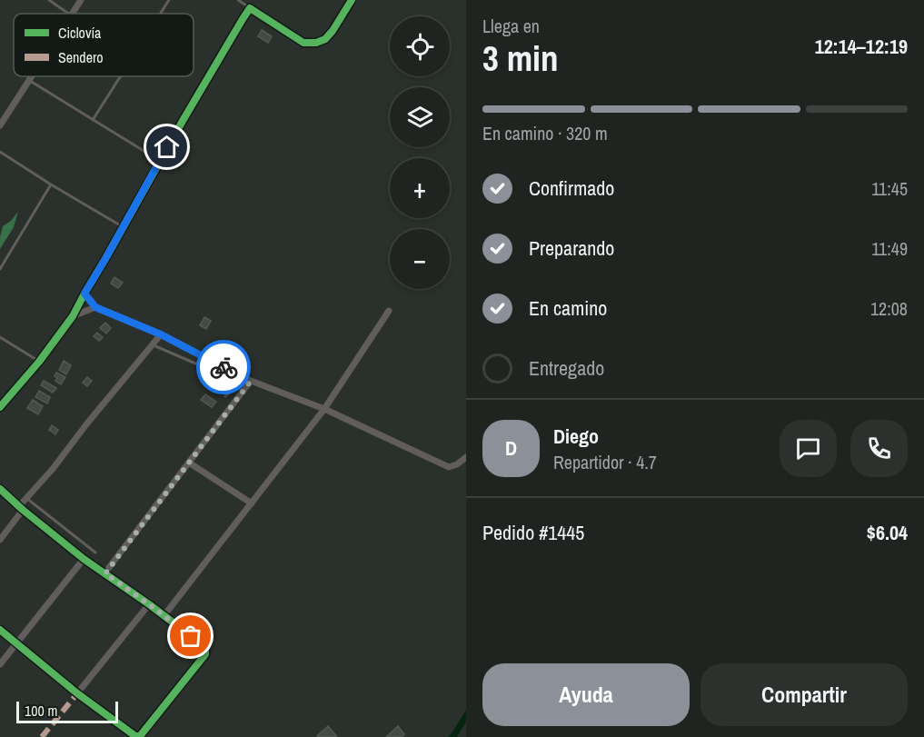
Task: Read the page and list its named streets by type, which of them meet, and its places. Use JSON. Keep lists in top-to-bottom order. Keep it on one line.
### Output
{"legend":["Ciclovía","Sendero"],"scale_bar":"100 m","page":{"heading":["3 min","Llega en","12:14–12:19"],"panel":["Diego","Repartidor · 4.7","Pedido #1445","$6.04"],"map_buttons":["+","−"],"bar":"En camino · 320 m","list":[["Confirmado","11:45"],["Preparando","11:49"],["En camino","12:08"],"Entregado"],"round":"D","buttons":["Ayuda","Compartir"],"scale":"100 m"}}
